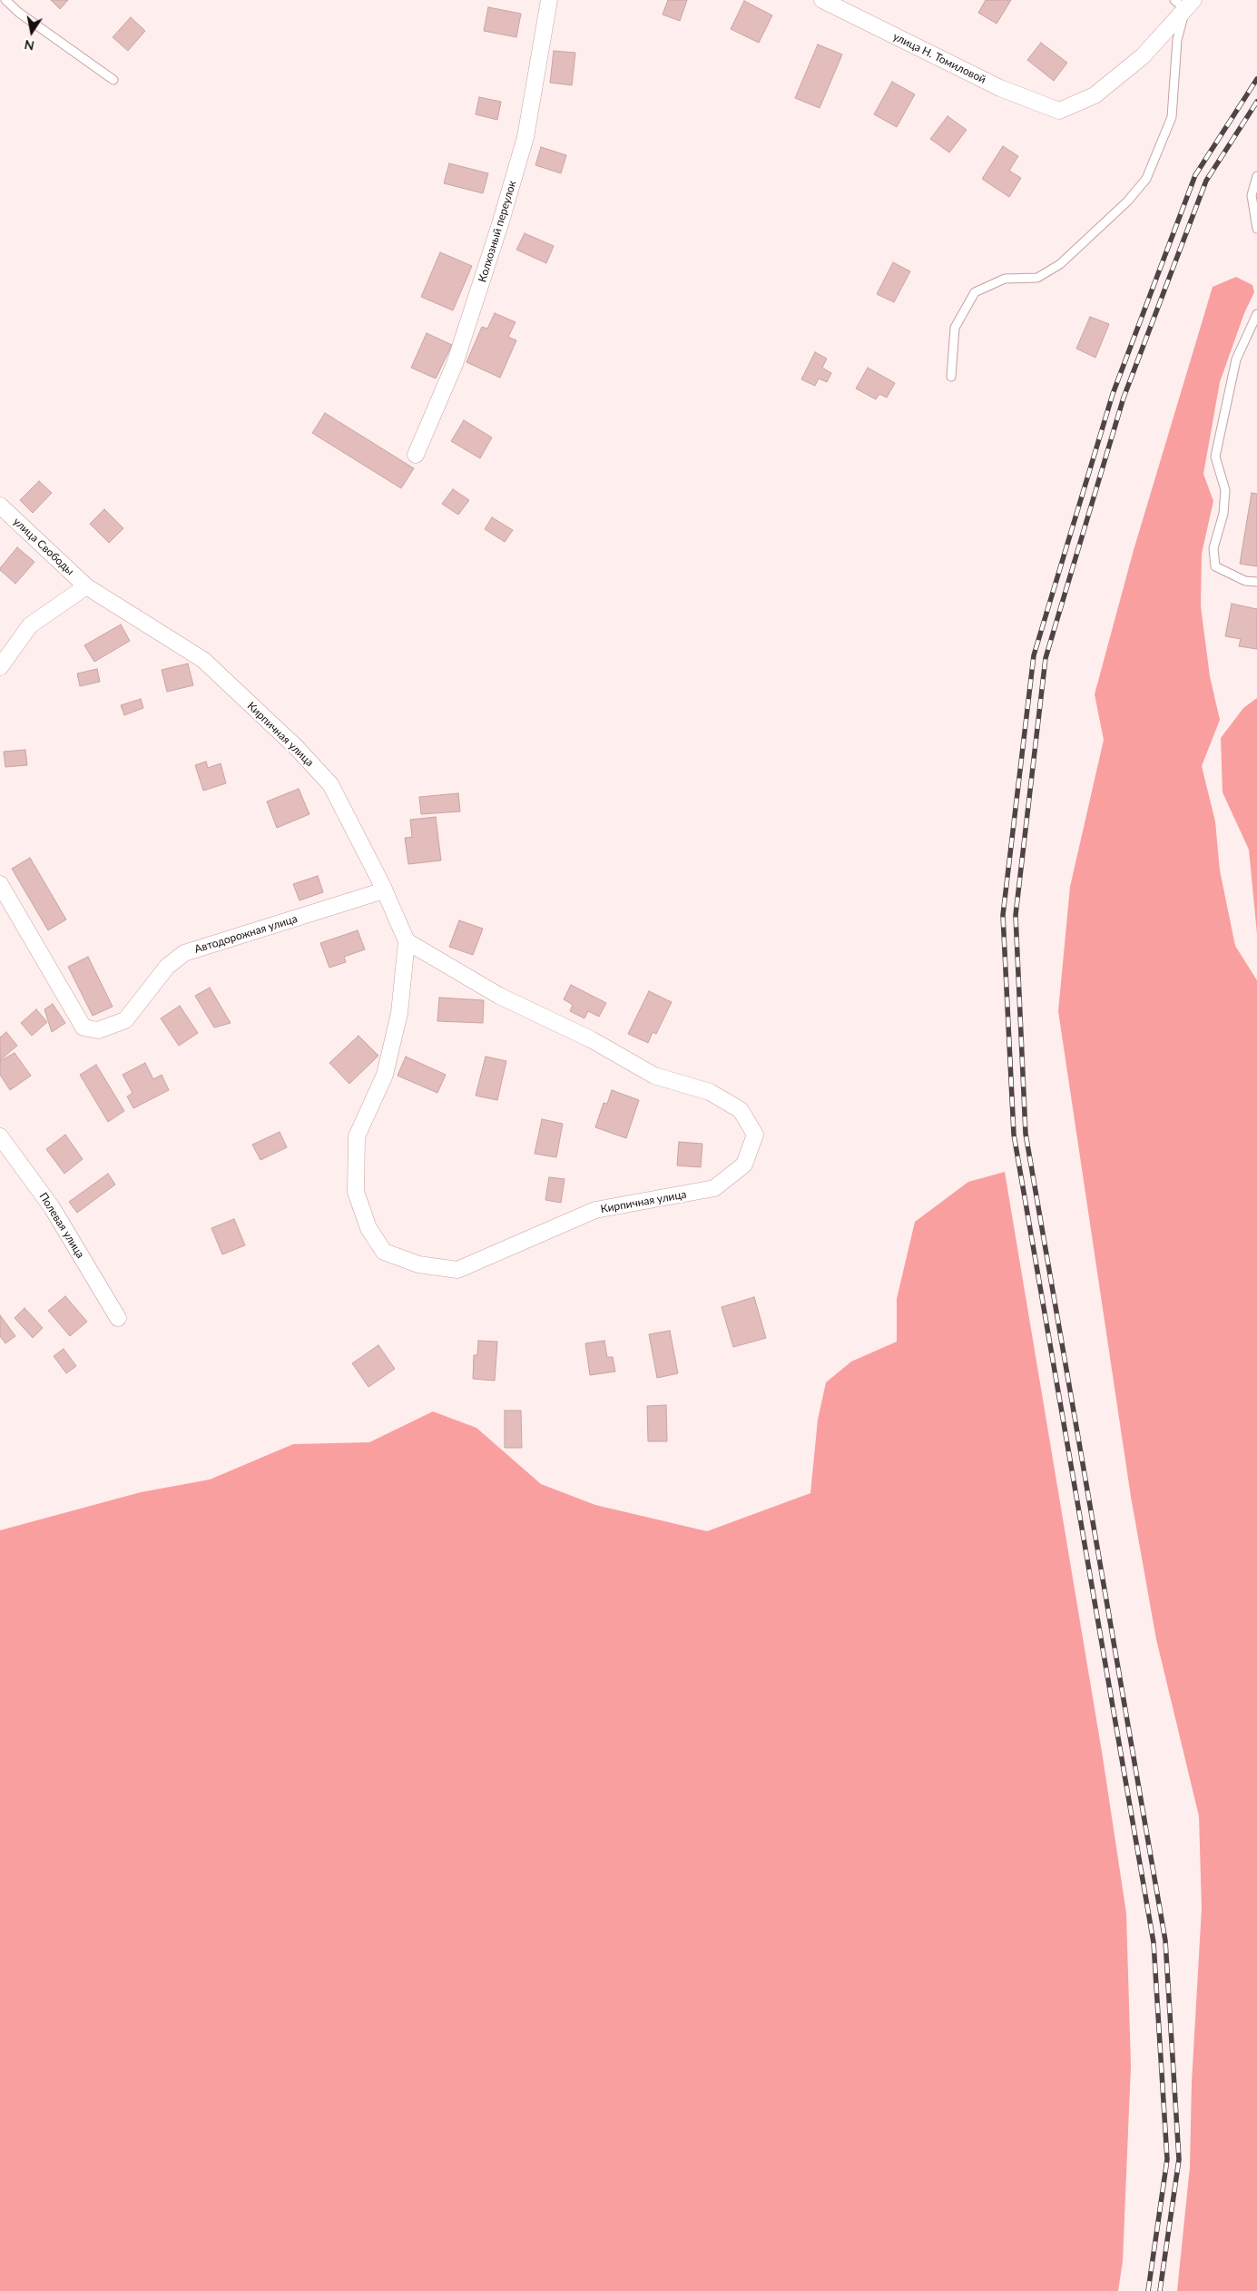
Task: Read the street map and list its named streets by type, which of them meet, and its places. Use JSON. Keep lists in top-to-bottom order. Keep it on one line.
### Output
{"streets":{"street":["улица Н. Томиловой","Колхозный переулок","улица Свободы","Кирпичная улица","Автодорожная улица","Полевая улица"]},"crossings":[["улица Свободы","Кирпичная улица"],["Кирпичная улица","Автодорожная улица"]],"north":"bottom"}
